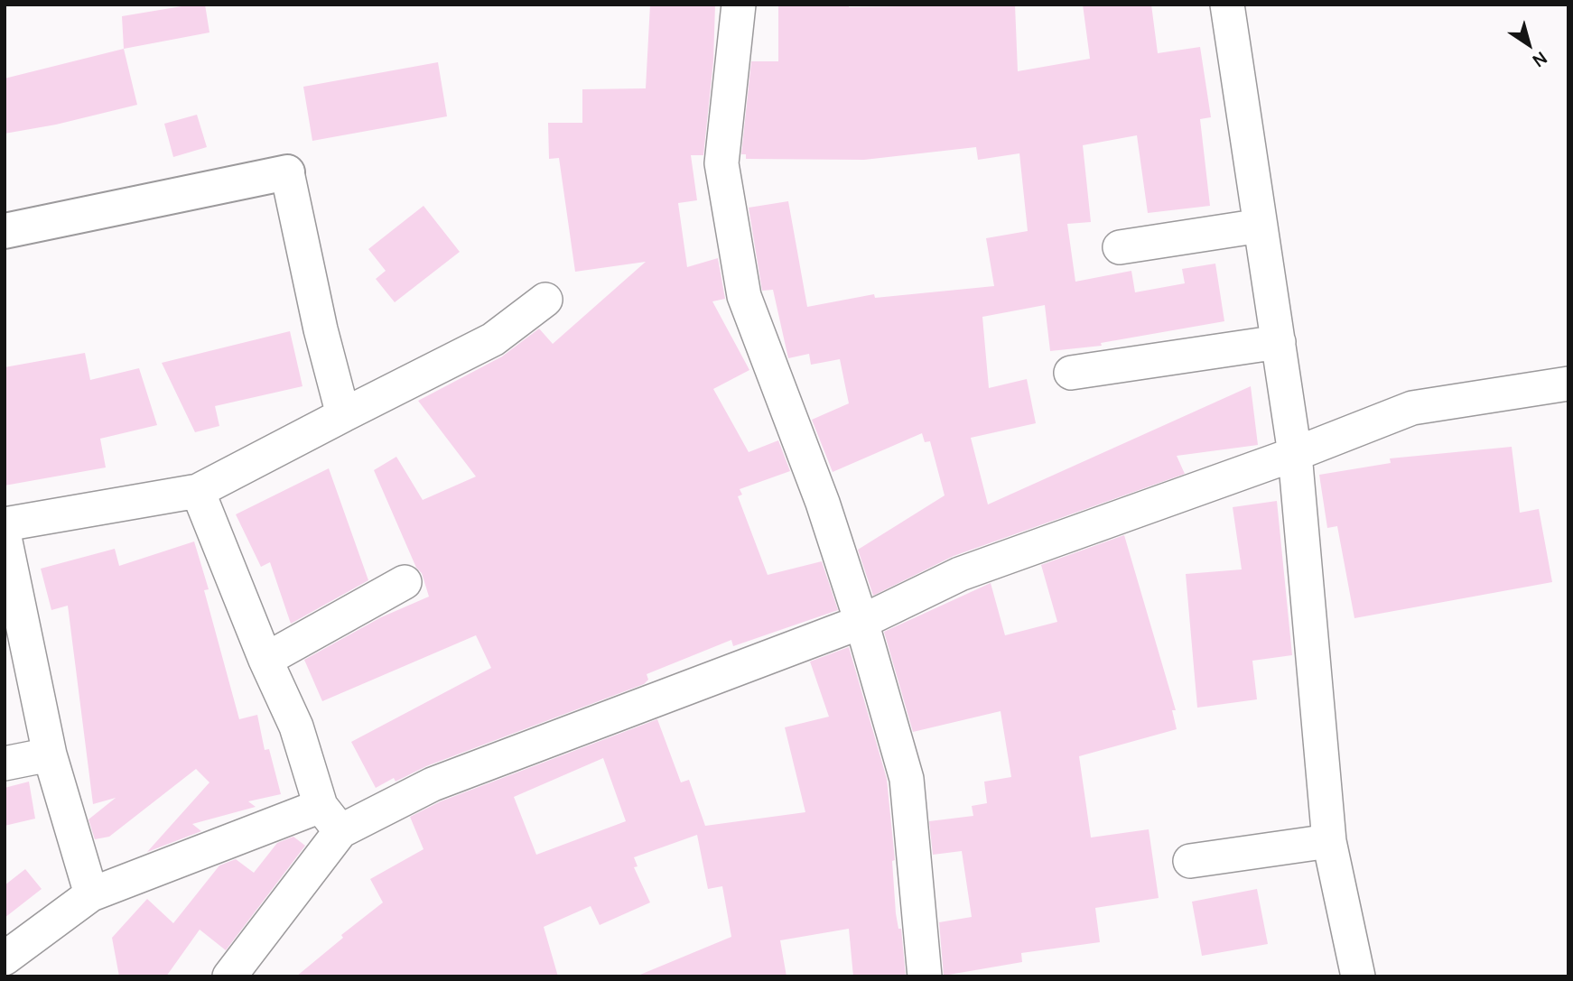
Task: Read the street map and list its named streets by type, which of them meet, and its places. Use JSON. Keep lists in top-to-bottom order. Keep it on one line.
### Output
{"north":"bottom right"}
